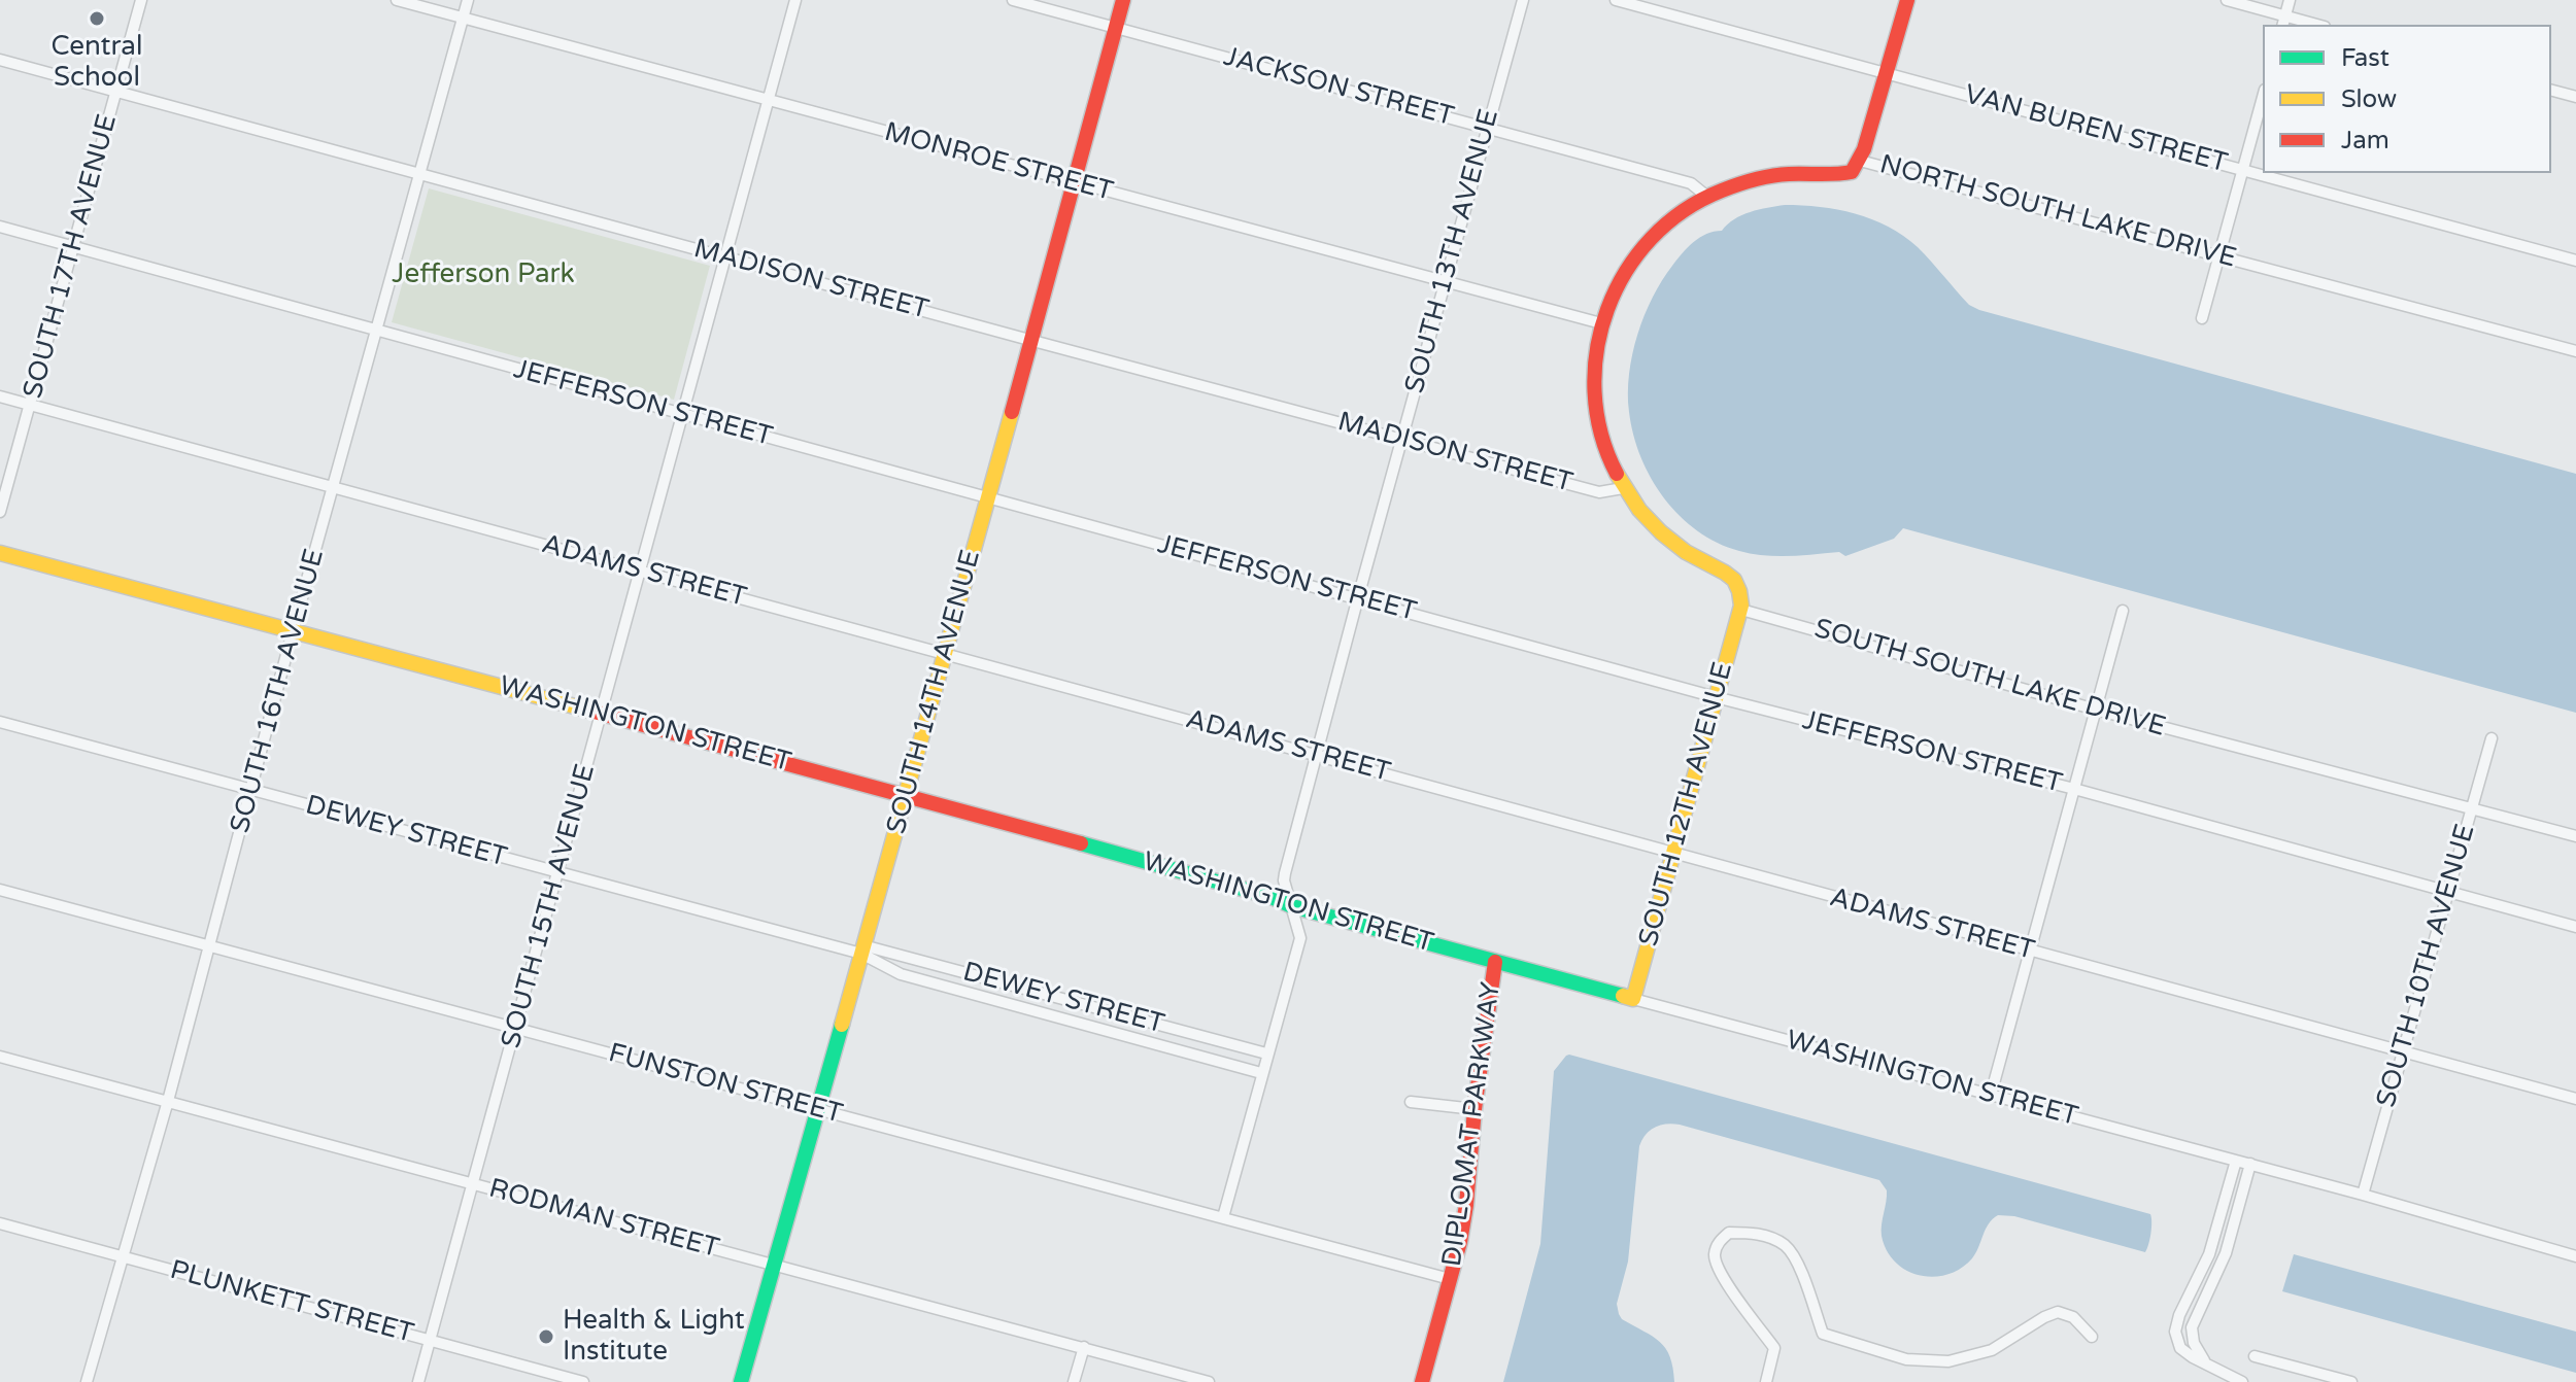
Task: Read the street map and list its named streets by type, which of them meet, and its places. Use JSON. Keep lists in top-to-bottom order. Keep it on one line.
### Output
{"streets":{"street":["JACKSON STREET","VAN BUREN STREET","MONROE STREET","NORTH SOUTH LAKE DRIVE","SOUTH 13TH AVENUE","SOUTH 17TH AVENUE","MADISON STREET","JEFFERSON STREET","ADAMS STREET","SOUTH SOUTH LAKE DRIVE","SOUTH 16TH AVENUE","SOUTH 14TH AVENUE","WASHINGTON STREET","SOUTH 12TH AVENUE","DEWEY STREET","SOUTH 15TH AVENUE","SOUTH 10TH AVENUE","FUNSTON STREET","DIPLOMAT PARKWAY","RODMAN STREET","PLUNKETT STREET"]},"crossings":[["JACKSON STREET","NORTH SOUTH LAKE DRIVE"],["JACKSON STREET","SOUTH 13TH AVENUE"],["JACKSON STREET","SOUTH 14TH AVENUE"],["MONROE STREET","NORTH SOUTH LAKE DRIVE"],["MONROE STREET","SOUTH 13TH AVENUE"],["MONROE STREET","SOUTH 16TH AVENUE"],["MONROE STREET","SOUTH 14TH AVENUE"],["MONROE STREET","SOUTH 15TH AVENUE"],["SOUTH 13TH AVENUE","MADISON STREET"],["SOUTH 13TH AVENUE","JEFFERSON STREET"],["SOUTH 13TH AVENUE","ADAMS STREET"],["SOUTH 13TH AVENUE","WASHINGTON STREET"],["SOUTH 13TH AVENUE","DEWEY STREET"],["SOUTH 13TH AVENUE","FUNSTON STREET"],["SOUTH 17TH AVENUE","MADISON STREET"],["SOUTH 17TH AVENUE","JEFFERSON STREET"],["SOUTH 17TH AVENUE","ADAMS STREET"],["MADISON STREET","SOUTH 16TH AVENUE"],["MADISON STREET","SOUTH 14TH AVENUE"],["MADISON STREET","SOUTH 15TH AVENUE"],["JEFFERSON STREET","SOUTH 16TH AVENUE"],["JEFFERSON STREET","SOUTH 14TH AVENUE"],["JEFFERSON STREET","SOUTH 12TH AVENUE"],["JEFFERSON STREET","SOUTH 15TH AVENUE"],["JEFFERSON STREET","SOUTH 10TH AVENUE"],["ADAMS STREET","SOUTH 16TH AVENUE"],["ADAMS STREET","SOUTH 14TH AVENUE"],["ADAMS STREET","SOUTH 12TH AVENUE"],["ADAMS STREET","SOUTH 15TH AVENUE"],["ADAMS STREET","SOUTH 10TH AVENUE"],["SOUTH SOUTH LAKE DRIVE","SOUTH 12TH AVENUE"],["SOUTH SOUTH LAKE DRIVE","SOUTH 10TH AVENUE"],["SOUTH 16TH AVENUE","WASHINGTON STREET"],["SOUTH 16TH AVENUE","DEWEY STREET"],["SOUTH 16TH AVENUE","FUNSTON STREET"],["SOUTH 16TH AVENUE","RODMAN STREET"],["SOUTH 16TH AVENUE","PLUNKETT STREET"],["SOUTH 14TH AVENUE","WASHINGTON STREET"],["SOUTH 14TH AVENUE","DEWEY STREET"],["SOUTH 14TH AVENUE","FUNSTON STREET"],["SOUTH 14TH AVENUE","RODMAN STREET"],["WASHINGTON STREET","SOUTH 12TH AVENUE"],["WASHINGTON STREET","SOUTH 15TH AVENUE"],["WASHINGTON STREET","SOUTH 10TH AVENUE"],["WASHINGTON STREET","DIPLOMAT PARKWAY"],["DEWEY STREET","SOUTH 15TH AVENUE"],["SOUTH 15TH AVENUE","FUNSTON STREET"],["SOUTH 15TH AVENUE","RODMAN STREET"],["SOUTH 15TH AVENUE","PLUNKETT STREET"],["FUNSTON STREET","DIPLOMAT PARKWAY"]],"parks":["Jefferson Park"],"places":["Central School","Health & Light Institute"],"legend":["Fast","Slow","Jam"]}
